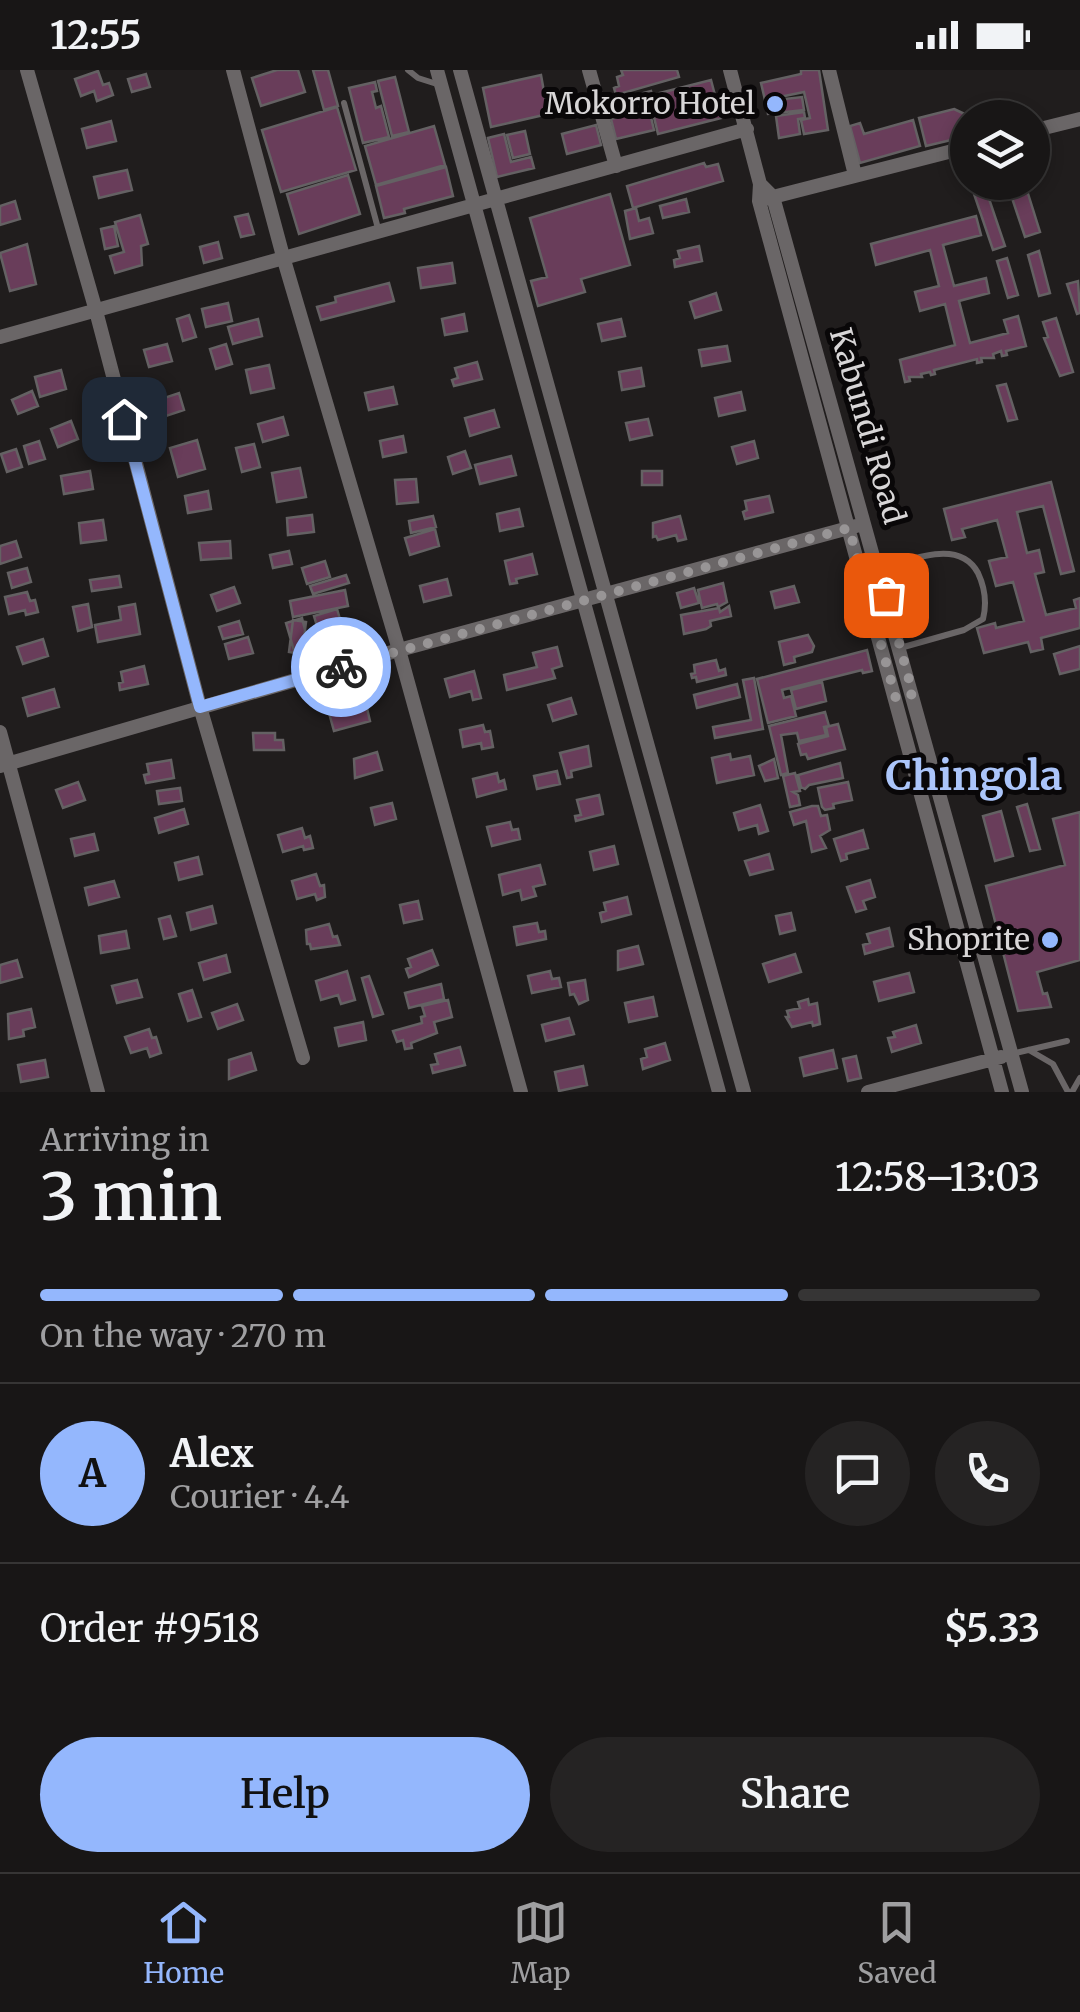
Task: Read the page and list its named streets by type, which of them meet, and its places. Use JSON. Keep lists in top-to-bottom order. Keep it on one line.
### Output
{"streets":{"street":["Kabundi Road"]},"districts":["Chingola"],"places":["Mokorro Hotel","Shoprite"],"page":{"status":"12:55","heading":["3 min","Arriving in","12:58–13:03"],"panel":["Alex","Courier · 4.4","Order #9518","$5.33"],"bar":"On the way · 270 m","round":"A","buttons":["Help","Share"],"tabs":["Home","Map","Saved"]}}
